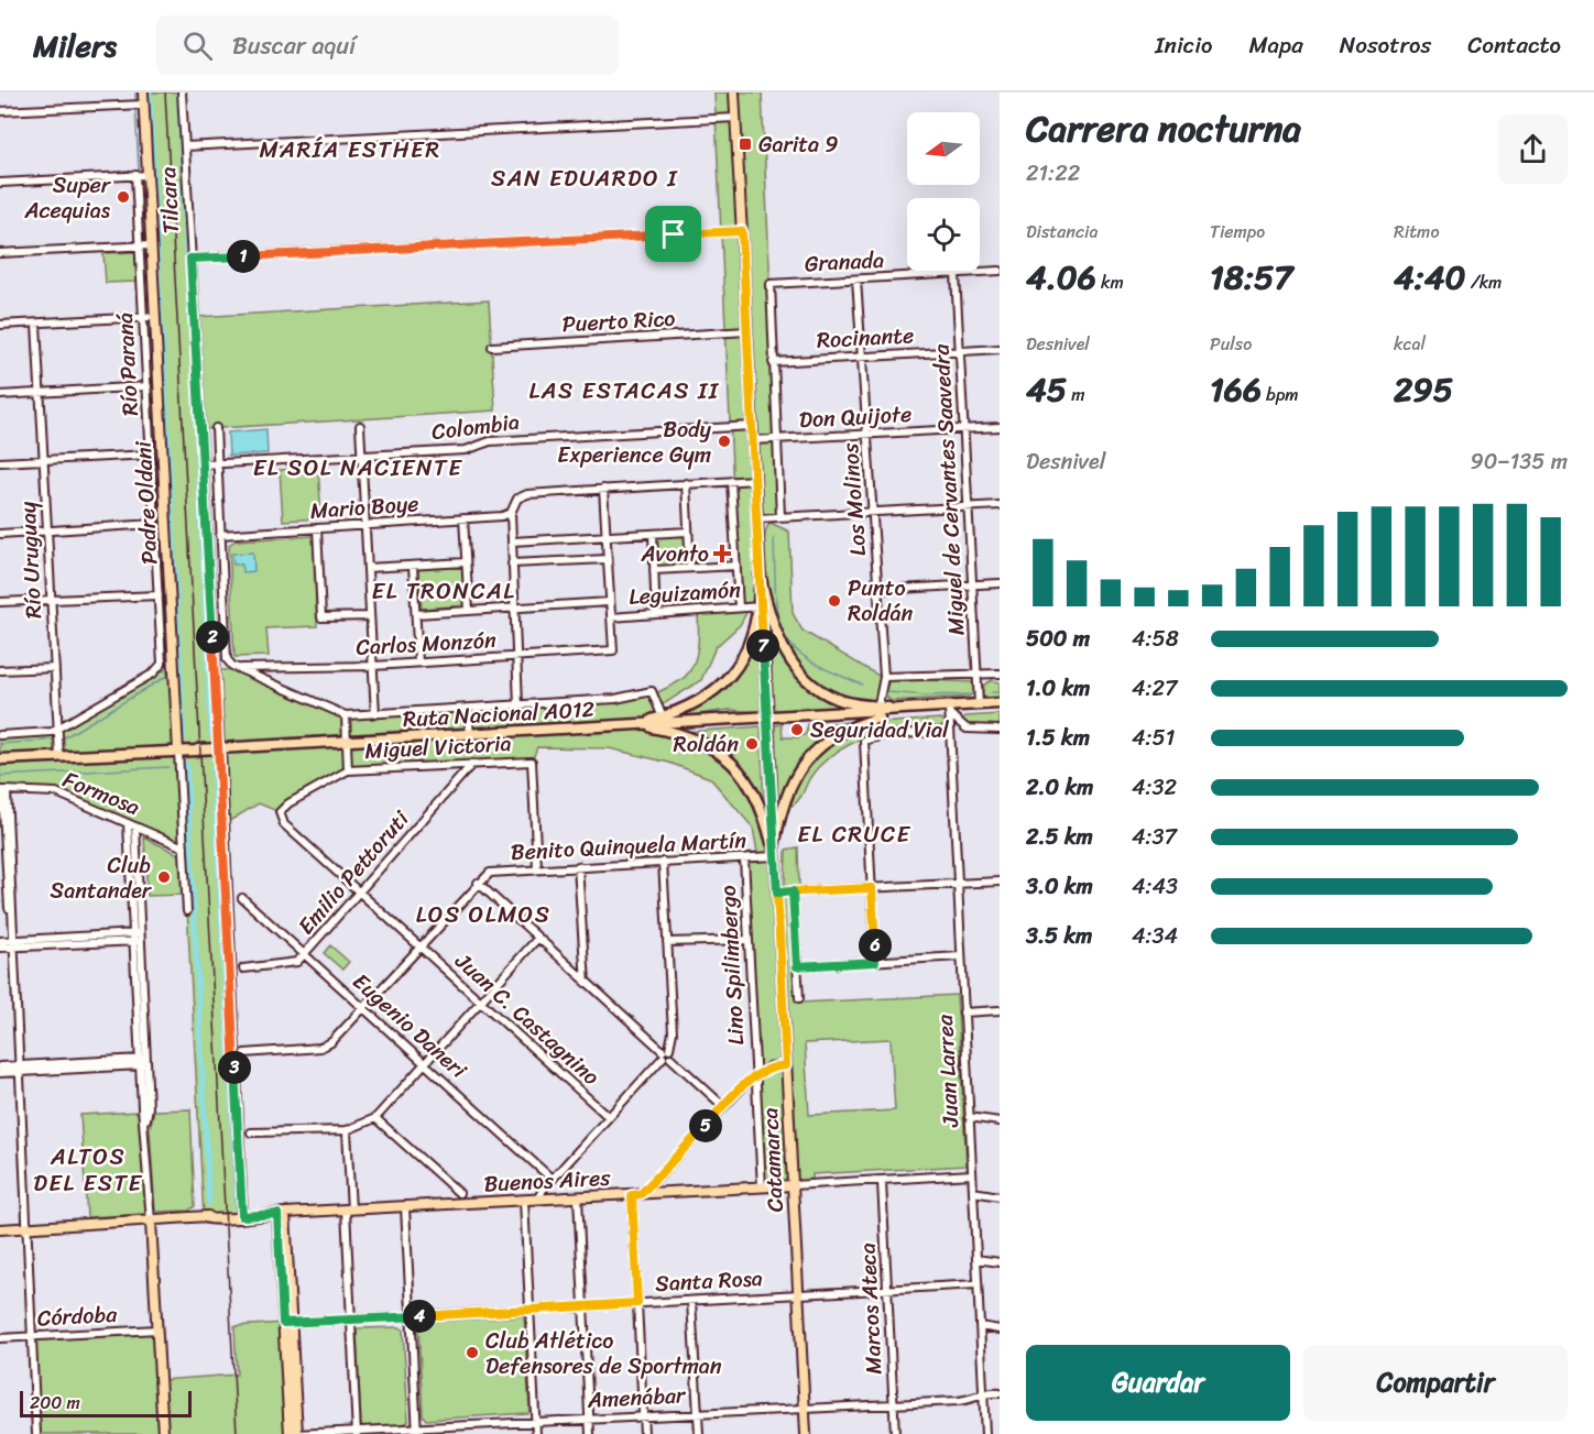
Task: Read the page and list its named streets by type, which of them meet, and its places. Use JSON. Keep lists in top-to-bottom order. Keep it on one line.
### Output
{"streets":{"highway":["Ruta Nacional A012"],"main road":["Tilcara","Padre Oldani","Catamarca","Buenos Aires"],"street":["Granada","Puerto Rico","Rocinante","Río Paraná","Don Quijote","Colombia","Miguel de Cervantes Saavedra","Los Molinos","Mario Boye","Río Uruguay","Leguizamón","Carlos Monzón","Miguel Victoria","Formosa","Benito Quinquela Martín","Emilio Pettoruti","Lino Spilimbergo","Juan C. Castagnino","Eugenio Daneri","Juan Larrea","Santa Rosa","Marcos Ateca","Córdoba","Amenábar"]},"crossings":[["Tilcara","Colombia"],["Tilcara","Ruta Nacional A012"],["Tilcara","Buenos Aires"],["Granada","Rocinante"],["Granada","Miguel de Cervantes Saavedra"],["Granada","Los Molinos"],["Rocinante","Miguel de Cervantes Saavedra"],["Rocinante","Los Molinos"],["Río Paraná","Río Uruguay"],["Don Quijote","Miguel de Cervantes Saavedra"],["Don Quijote","Los Molinos"],["Padre Oldani","Ruta Nacional A012"],["Padre Oldani","Formosa"],["Río Uruguay","Ruta Nacional A012"],["Leguizamón","Carlos Monzón"],["Leguizamón","Catamarca"],["Miguel Victoria","Benito Quinquela Martín"],["Miguel Victoria","Emilio Pettoruti"],["Miguel Victoria","Juan C. Castagnino"],["Benito Quinquela Martín","Lino Spilimbergo"],["Benito Quinquela Martín","Juan C. Castagnino"],["Benito Quinquela Martín","Eugenio Daneri"],["Benito Quinquela Martín","Catamarca"],["Emilio Pettoruti","Juan C. Castagnino"],["Emilio Pettoruti","Eugenio Daneri"],["Lino Spilimbergo","Buenos Aires"],["Juan Larrea","Buenos Aires"],["Juan Larrea","Santa Rosa"],["Juan Larrea","Amenábar"],["Catamarca","Buenos Aires"],["Catamarca","Santa Rosa"],["Catamarca","Amenábar"],["Buenos Aires","Marcos Ateca"],["Santa Rosa","Marcos Ateca"],["Marcos Ateca","Amenábar"]],"districts":["MARÍA ESTHER","SAN EDUARDO I","LAS ESTACAS II","EL SOL NACIENTE","EL TRONCAL","EL CRUCE","LOS OLMOS","ALTOS DEL ESTE"],"places":{"transit":["Garita 9"],"other":["Super Acequias","Body Experience Gym","Punto Roldán","Seguridad Vial","Roldán","Club Santander","Club Atlético Defensores de Sportman"],"health":["Avonto"]},"scale_bar":"200 m","north":"left","page":{"header":"Milers","search":"Buscar aquí","nav":["Inicio","Mapa","Nosotros","Contacto"],"heading":["Carrera nocturna","21:22"],"stats":[["Distancia","4.06 km"],["Tiempo","18:57"],["Ritmo","4:40 /km"],["Desnivel","45 m"],["Pulso","166 bpm"],["kcal","295"]],"pins":["1","2","7","6","3","5","4"],"chart":["Desnivel","90–135 m"],"list":[{"name":"500 m","note":"4:58"},{"name":"1.0 km","note":"4:27"},{"name":"1.5 km","note":"4:51"},{"name":"2.0 km","note":"4:32"},{"name":"2.5 km","note":"4:37"},{"name":"3.0 km","note":"4:43"},{"name":"3.5 km","note":"4:34"}],"buttons":["Guardar","Compartir"],"scale":"200 m"}}
